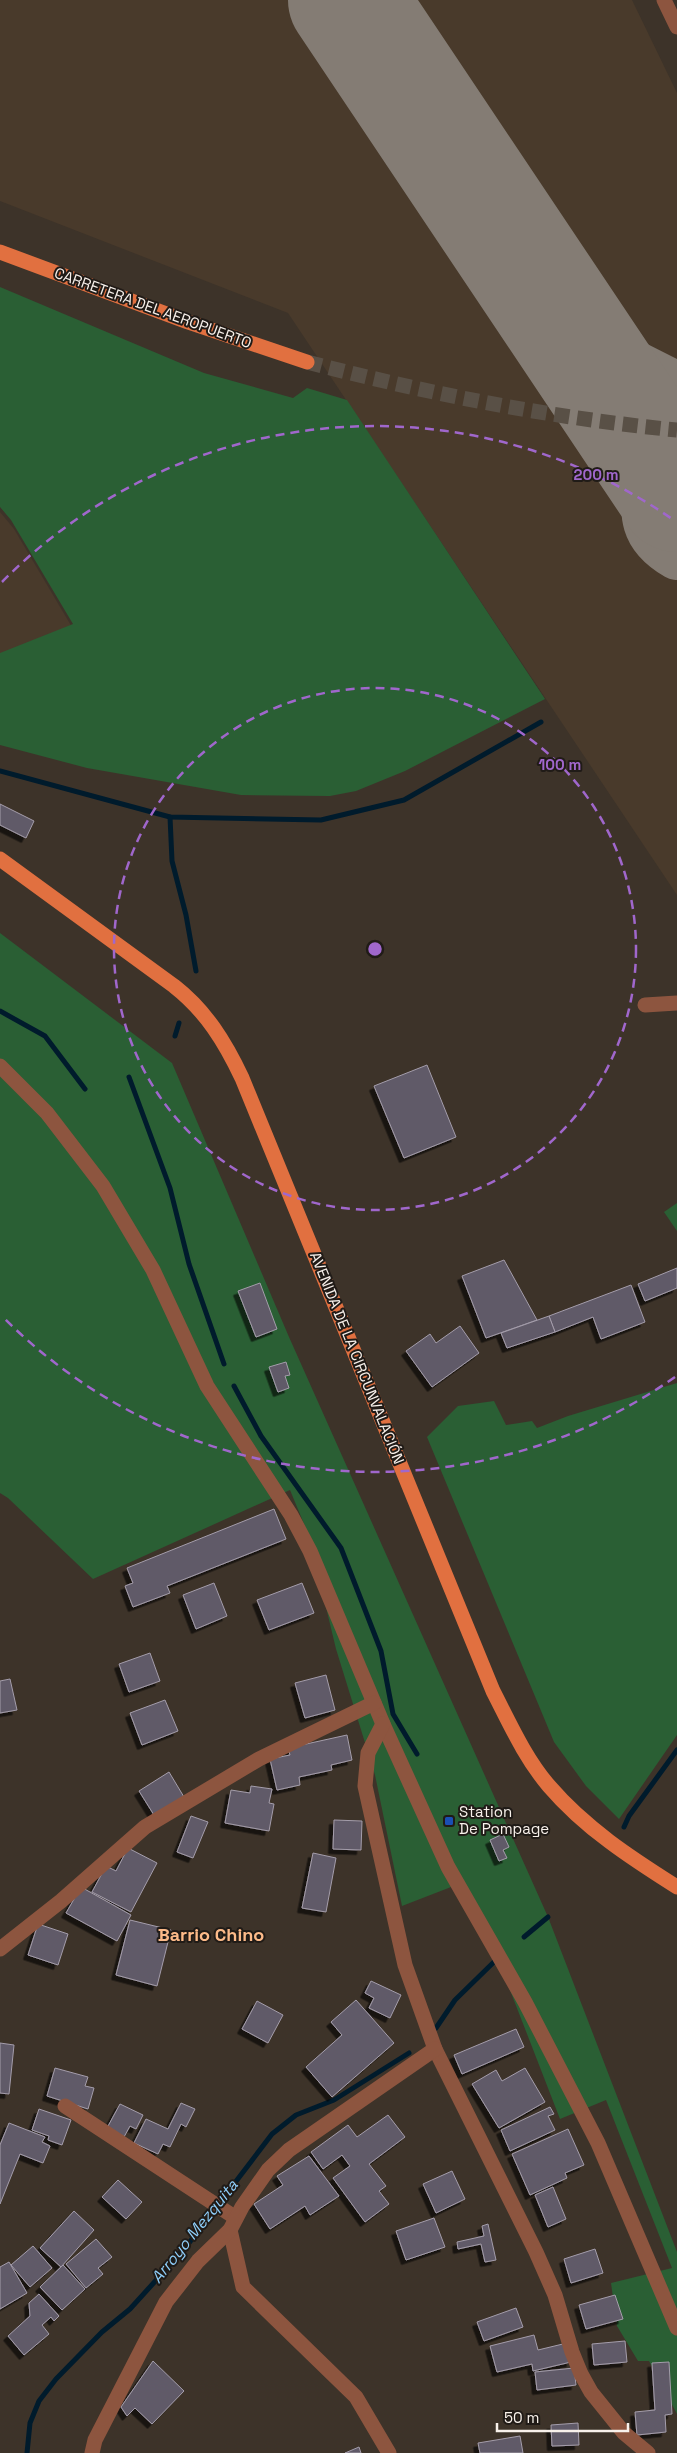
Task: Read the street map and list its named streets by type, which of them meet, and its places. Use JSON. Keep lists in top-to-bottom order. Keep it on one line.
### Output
{"streets":{"main road":["CARRETERA DEL AEROPUERTO","AVENIDA DE LA CIRCUNVALACIÓN"]},"districts":["Barrio Chino"],"water":["Arroyo Mezquita"],"places":{"transit":["Station De Pompage"]},"scale_bar":"50 m","rings":["200 m","100 m"]}
